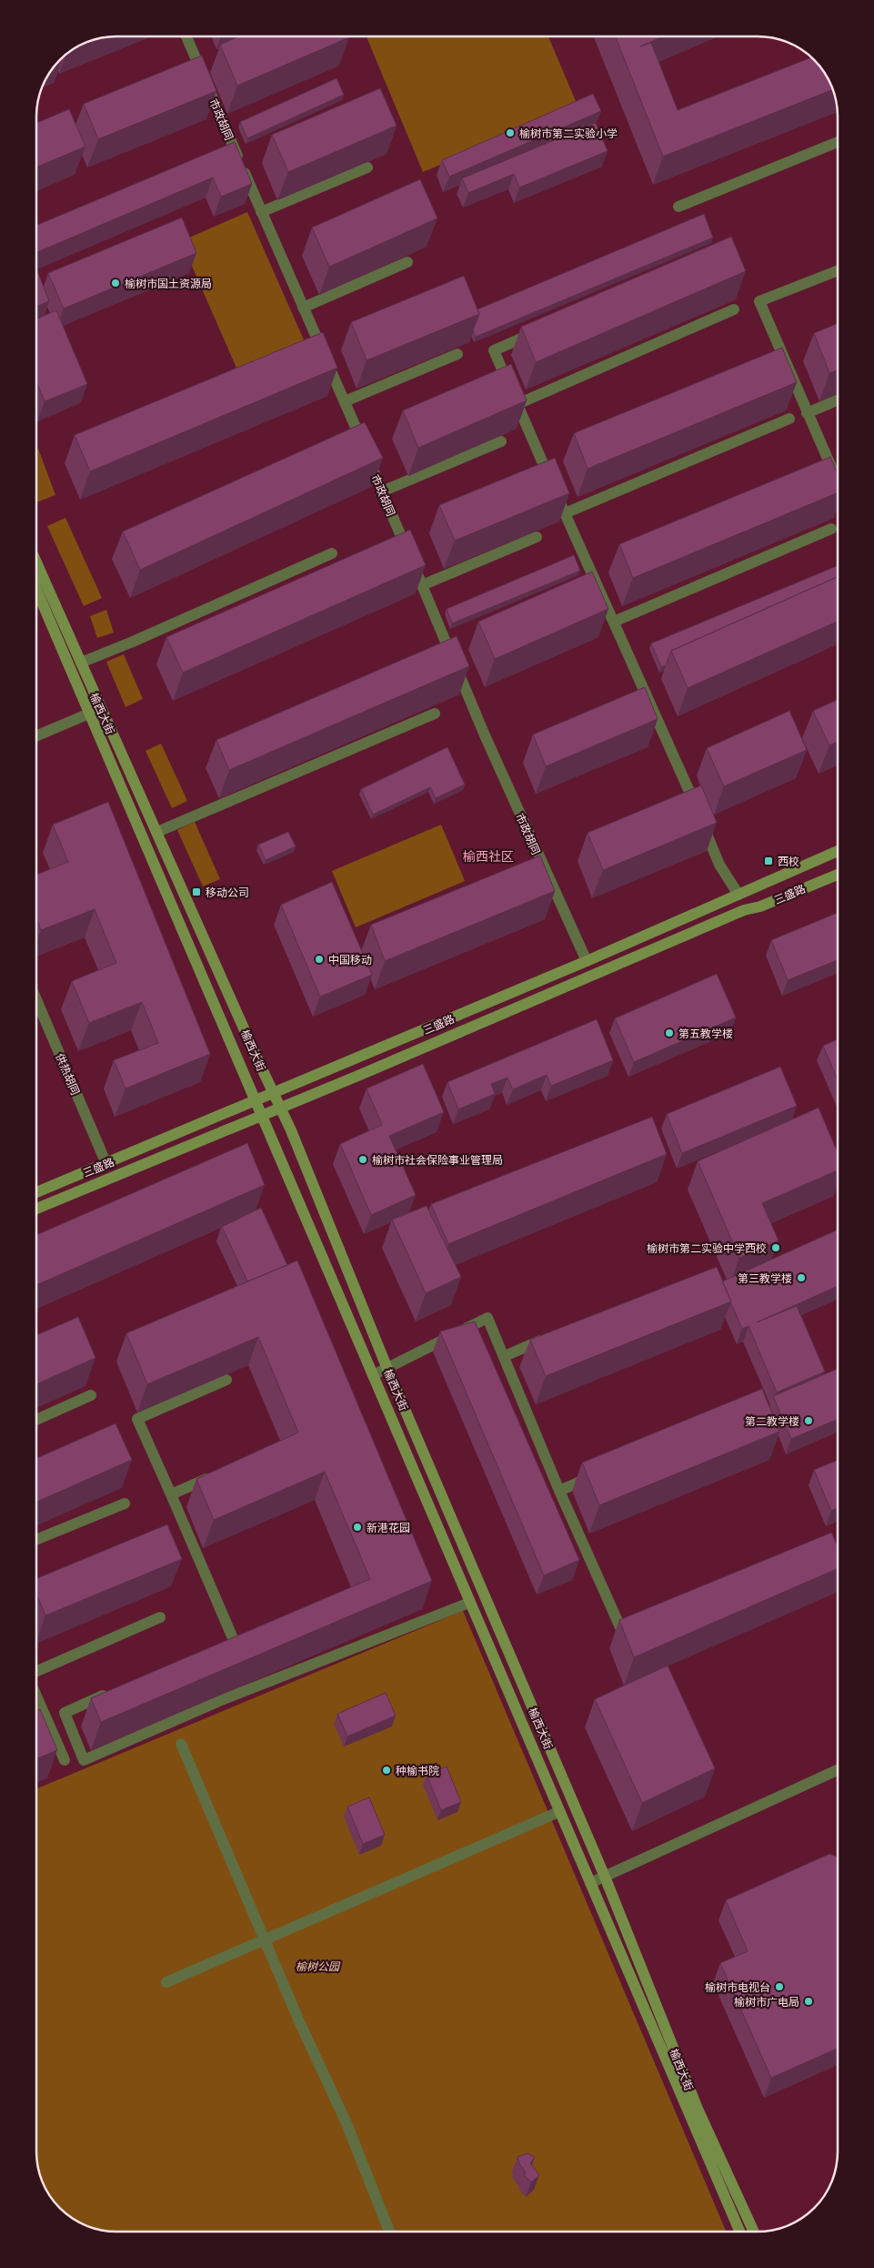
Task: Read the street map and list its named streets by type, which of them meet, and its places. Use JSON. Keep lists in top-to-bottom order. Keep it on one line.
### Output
{"streets":{"main road":["榆西大街","三盛路"],"street":["市政胡同","供热胡同"]},"crossings":[["市政胡同","三盛路"],["榆西大街","三盛路"],["三盛路","供热胡同"]],"districts":["榆西社区"],"parks":["榆树公园"],"places":{"other":["榆树市第二实验小学","榆树市国土资源局","中国移动","第五教学楼","榆树市社会保险事业管理局","榆树市第二实验中学西校","第三教学楼","第二教学楼","新港花园","种榆书院","榆树市电视台","榆树市广电局"],"transit":["西校","移动公司"]}}
